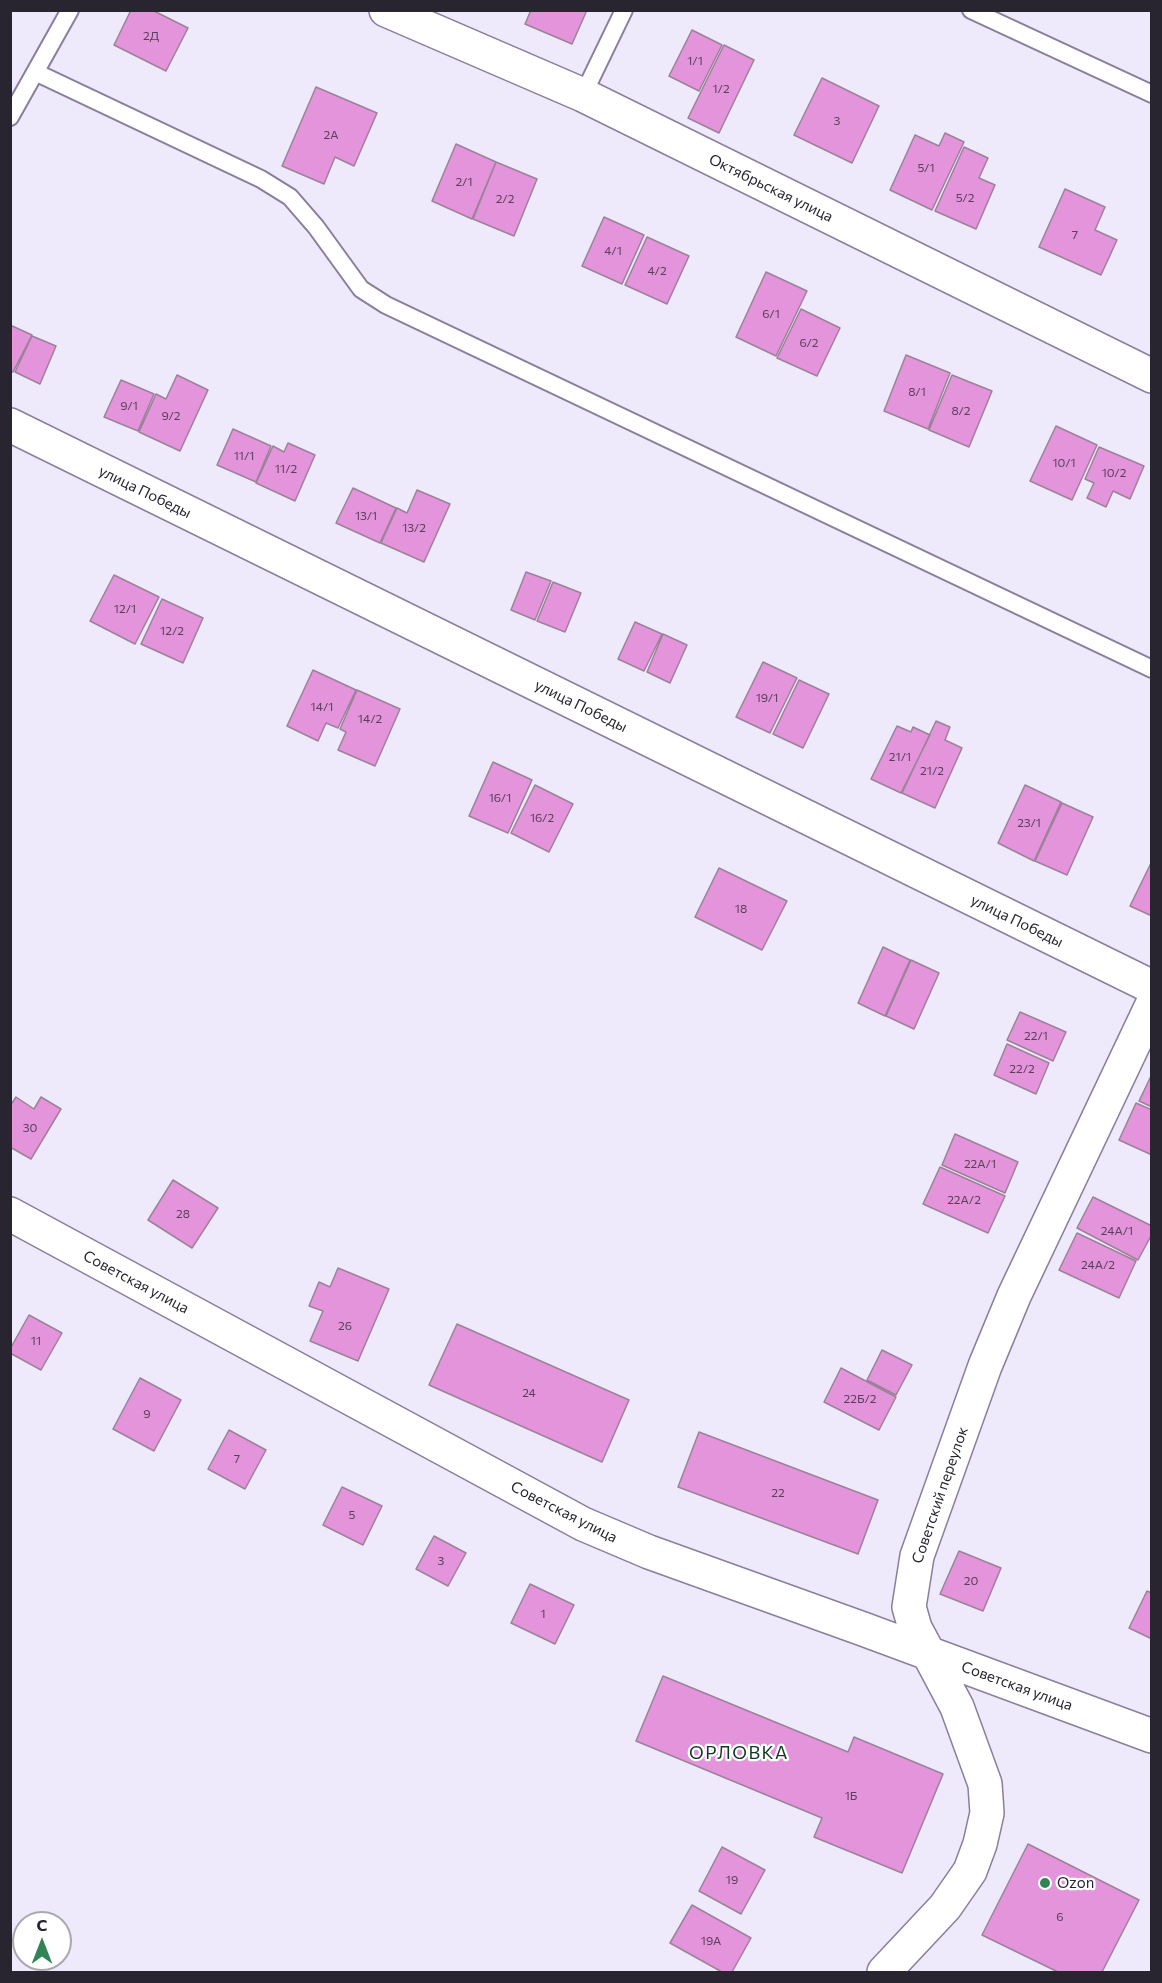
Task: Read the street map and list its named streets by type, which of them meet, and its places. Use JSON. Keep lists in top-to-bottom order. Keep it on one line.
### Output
{"streets":{"street":["Октябрьская улица","улица Победы","Советская улица","Советский переулок"]},"crossings":[["Советская улица","Советский переулок"]],"districts":["ОРЛОВКА"],"places":["Ozon"],"house_numbers":["2Д","1/1","1/2","3","2А","5/1","2/1","5/2","2/2","7","4/1","4/2","6/1","6/2","8/1","9/1","8/2","9/2","11/1","10/1","11/2","10/2","13/1","13/2","12/1","12/2","19/1","14/1","14/2","21/1","21/2","16/1","16/2","23/1","18","22/1","22/2","30","22А/1","22А/2","28","24А/1","24А/2","26","11","24","22Б/2","9","7","22","5","3","20","1","1Б","19","6","19А"],"north":"top"}
